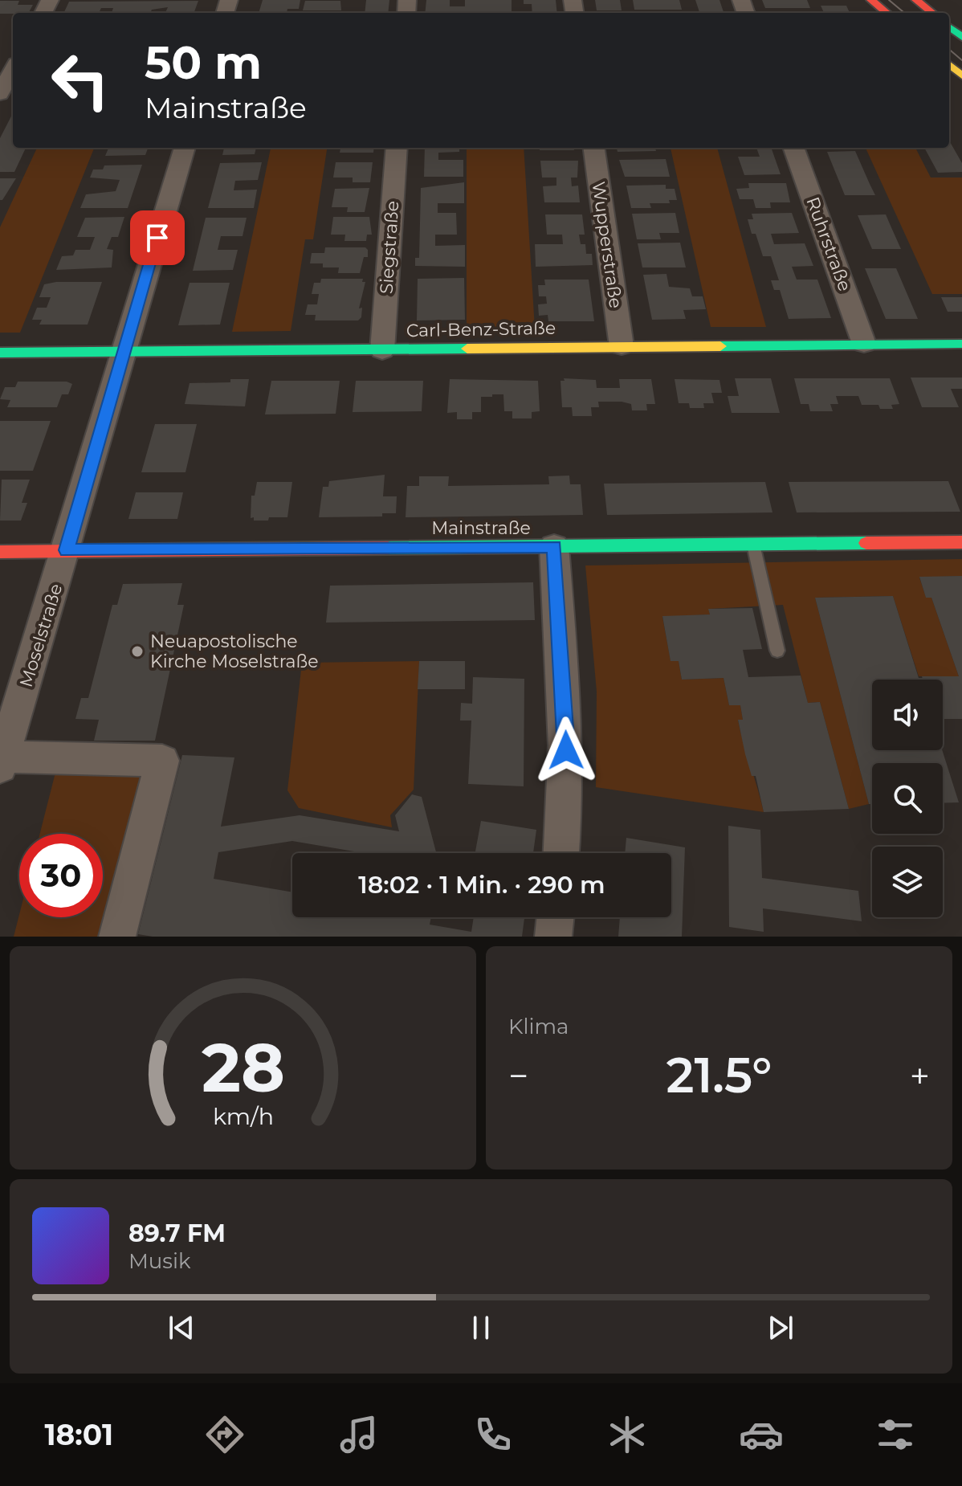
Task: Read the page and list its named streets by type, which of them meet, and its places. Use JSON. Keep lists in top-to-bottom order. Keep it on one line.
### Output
{"streets":{"street":["Ruhrstraße","Wupperstraße","Siegstraße","Carl-Benz-Straße","Mainstraße","Moselstraße"]},"crossings":[["Ruhrstraße","Carl-Benz-Straße"],["Wupperstraße","Carl-Benz-Straße"],["Siegstraße","Carl-Benz-Straße"],["Carl-Benz-Straße","Moselstraße"],["Mainstraße","Moselstraße"]],"places":["Neuapostolische Kirche Moselstraße"],"page":{"turn":["50 m","Mainstraße"],"limit":"30","trip":"18:02 · 1 Min. · 290 m","tile":"Klima","heat":["−","21.5°","+"],"song":["89.7 FM","Musik"],"tabs":"18:01","gauge":["28","km/h"]}}
